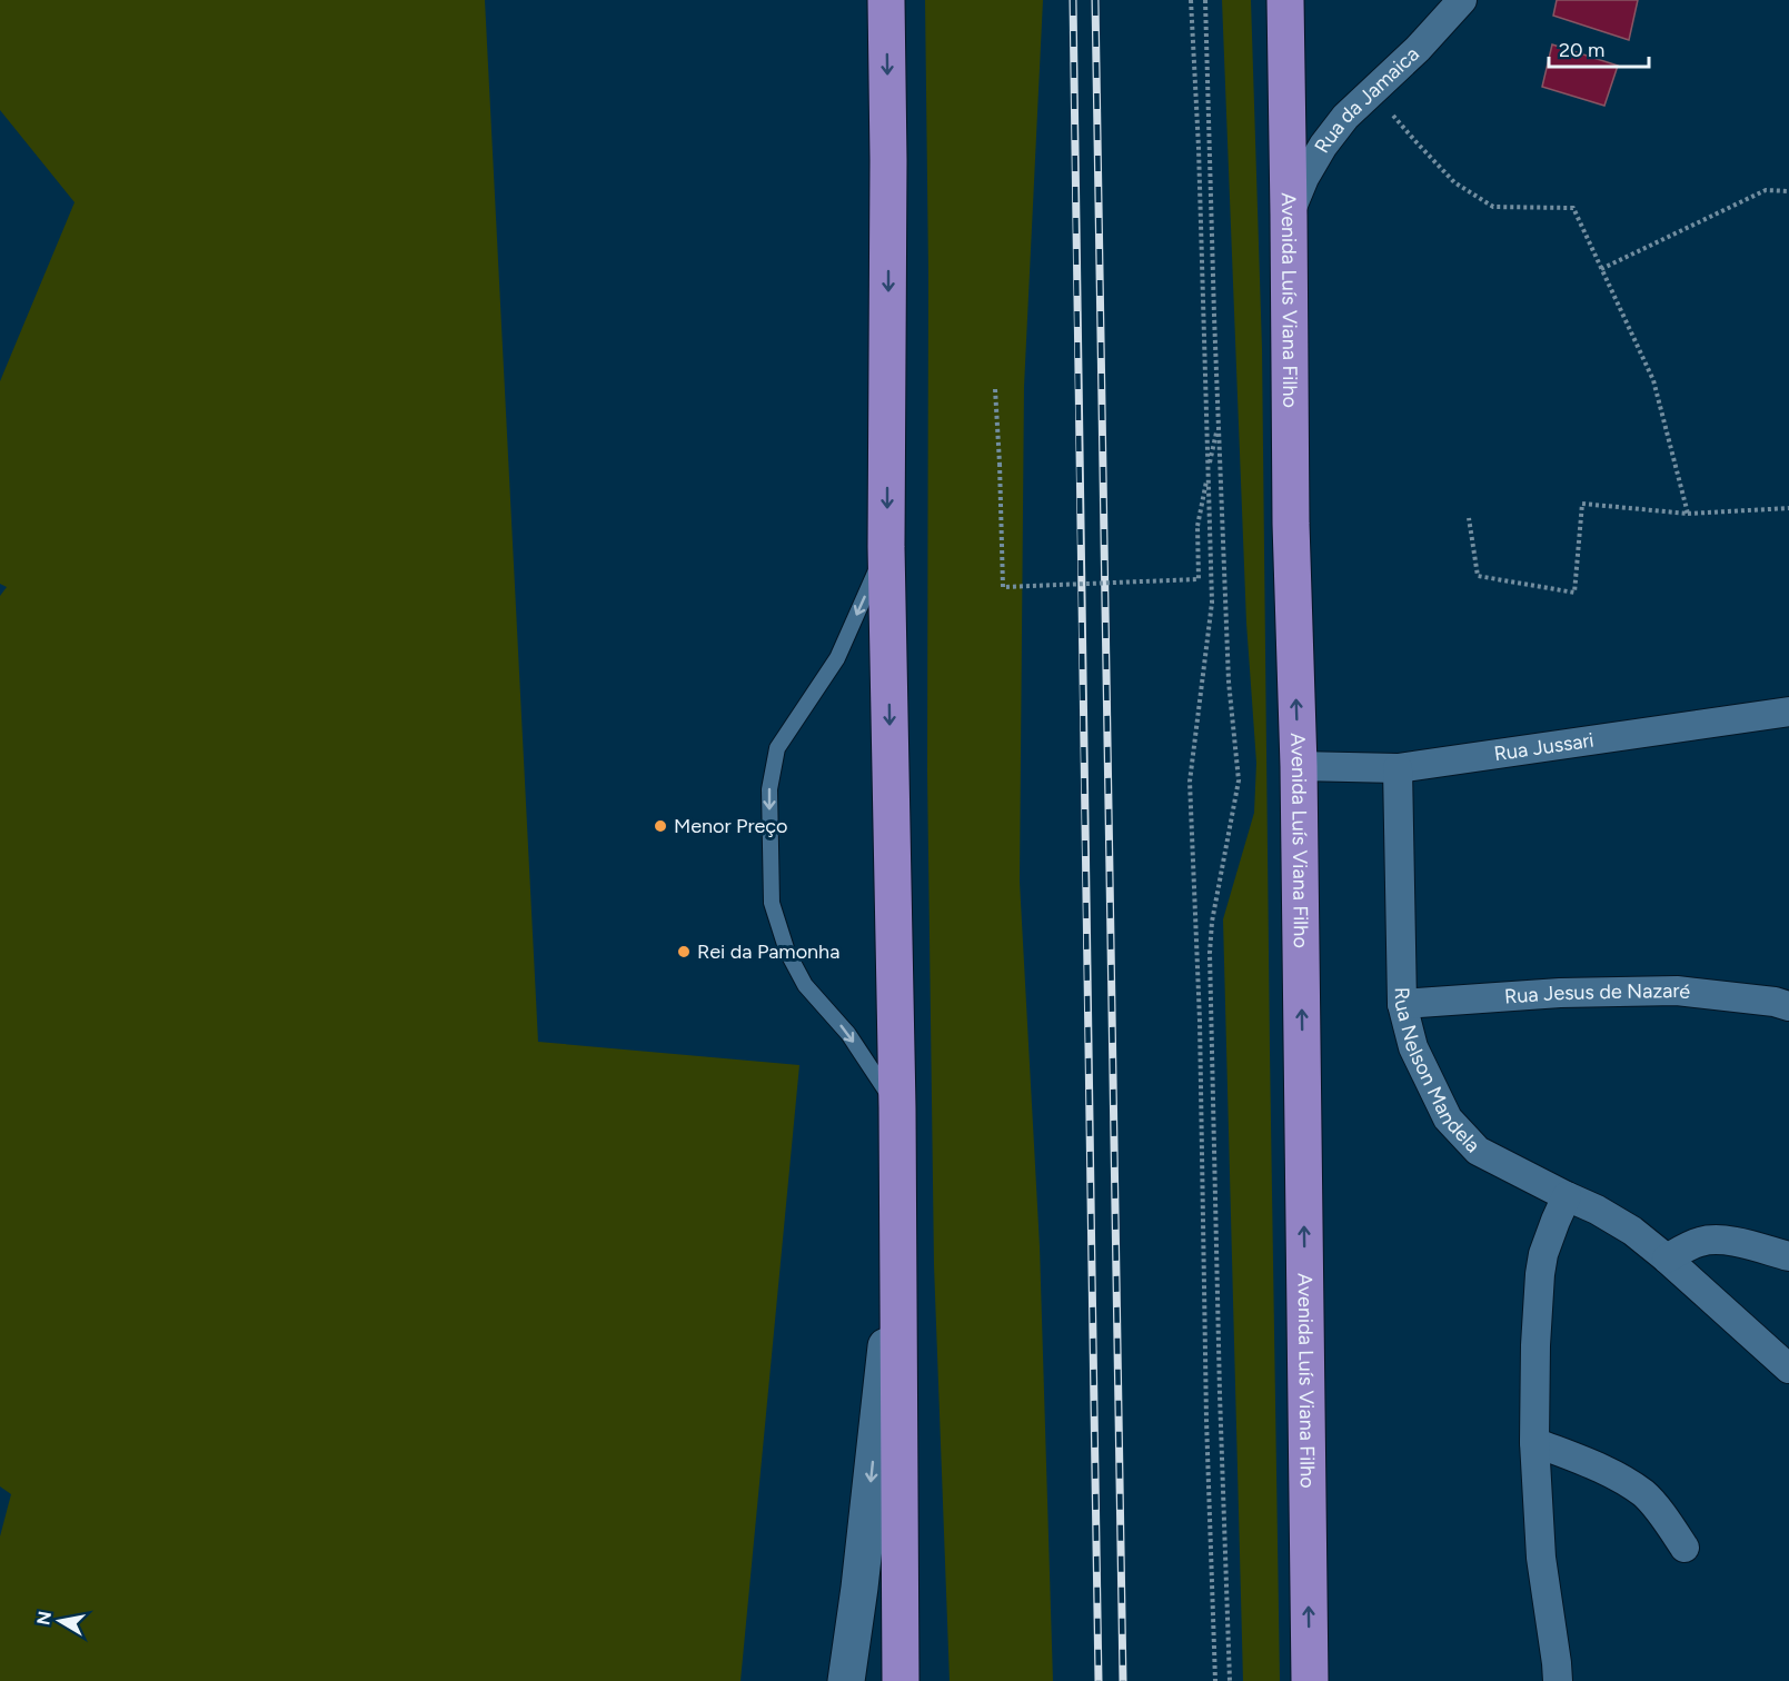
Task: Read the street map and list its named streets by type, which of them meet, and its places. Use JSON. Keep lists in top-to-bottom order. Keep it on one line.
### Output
{"streets":{"highway":["Avenida Luís Viana Filho"],"street":["Rua da Jamaica","Rua Jussari","Rua Jesus de Nazaré","Rua Nelson Mandela"]},"crossings":[["Rua da Jamaica","Avenida Luís Viana Filho"],["Avenida Luís Viana Filho","Rua Jussari"],["Rua Jussari","Rua Nelson Mandela"],["Rua Jesus de Nazaré","Rua Nelson Mandela"]],"one_way":["Avenida Luís Viana Filho"],"places":["Menor Preço","Rei da Pamonha"],"scale_bar":"20 m","north":"left"}
